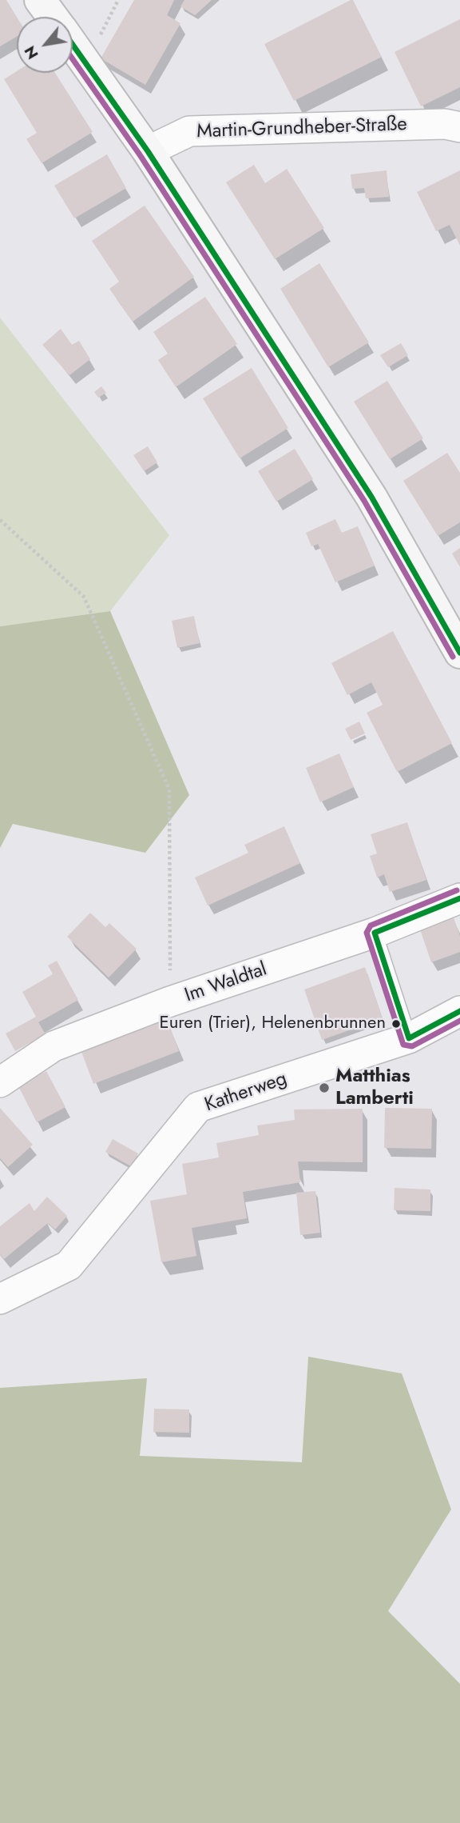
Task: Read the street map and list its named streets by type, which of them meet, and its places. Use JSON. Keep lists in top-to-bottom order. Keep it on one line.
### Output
{"streets":{"street":["Martin-Grundheber-Straße","Im Waldtal","Katherweg"]},"places":["Euren (Trier), Helenenbrunnen","Matthias Lamberti"],"north":"bottom left"}
